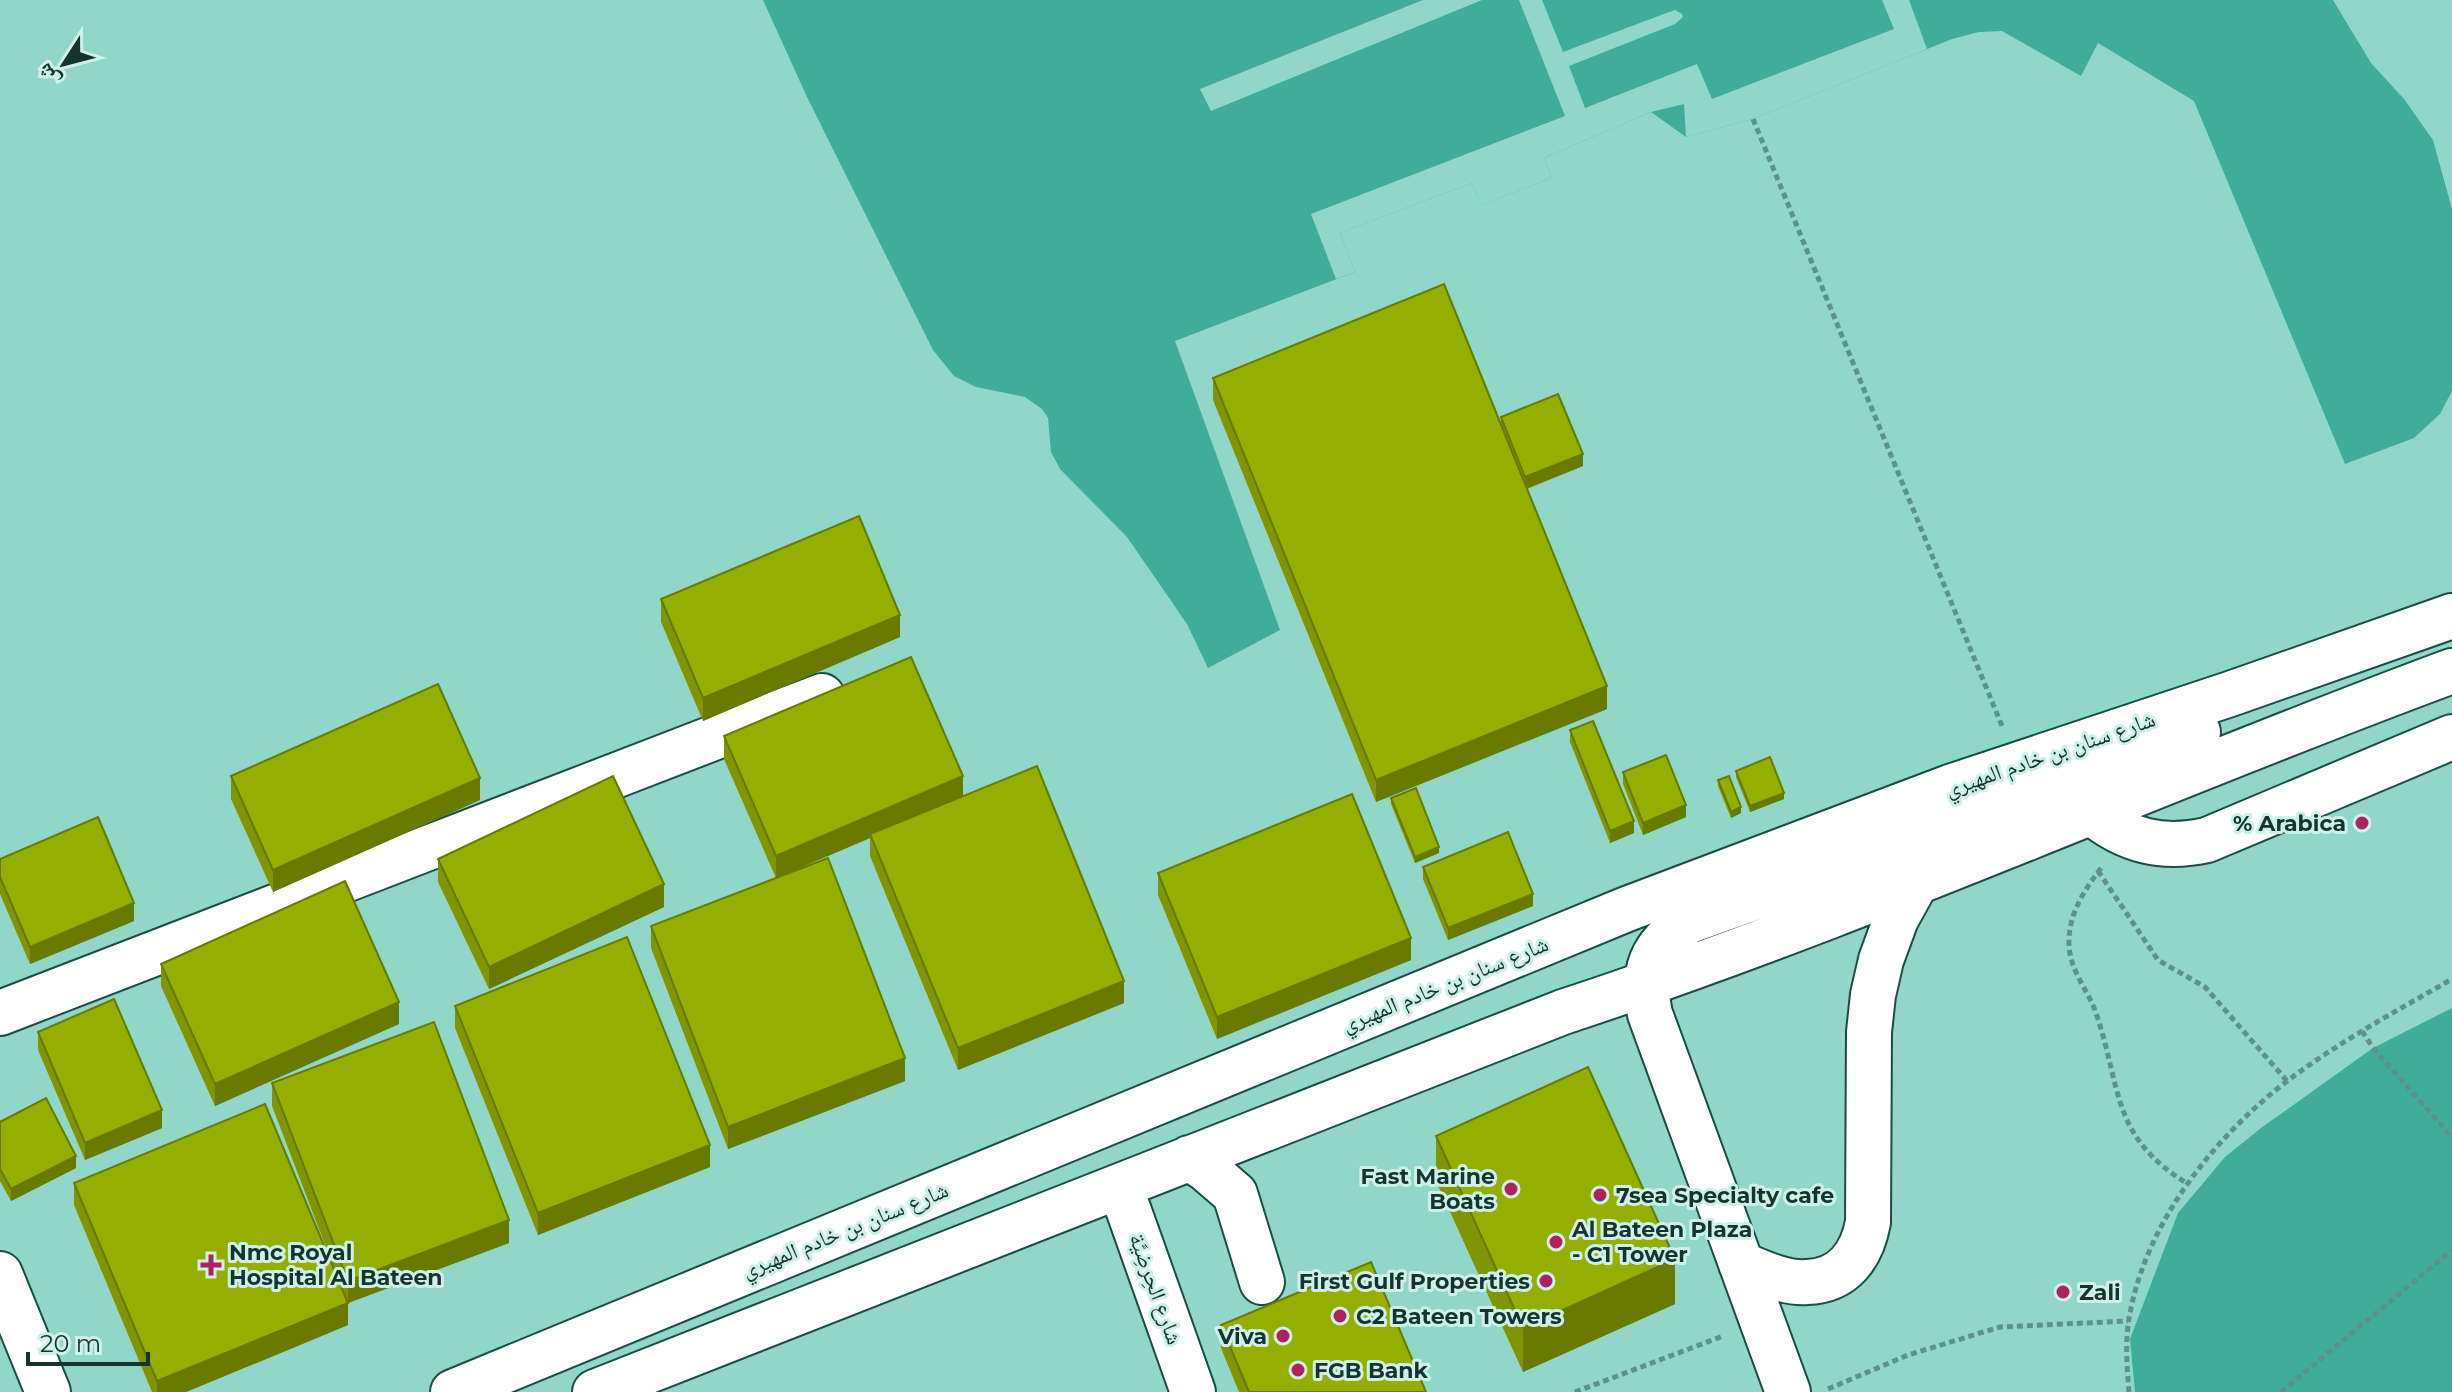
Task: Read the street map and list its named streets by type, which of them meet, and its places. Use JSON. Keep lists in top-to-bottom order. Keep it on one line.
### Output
{"streets":{"street":["شارع سنان بن خادم المهيري","شارع الحِرضِيَّة"]},"places":{"other":["% Arabica","Fast Marine Boats","7sea Specialty cafe","Al Bateen Plaza - C1 Tower","First Gulf Properties","Zali","C2 Bateen Towers","Viva","FGB Bank"],"health":["Nmc Royal Hospital Al Bateen"]},"scale_bar":"20 m","north":"bottom left"}
